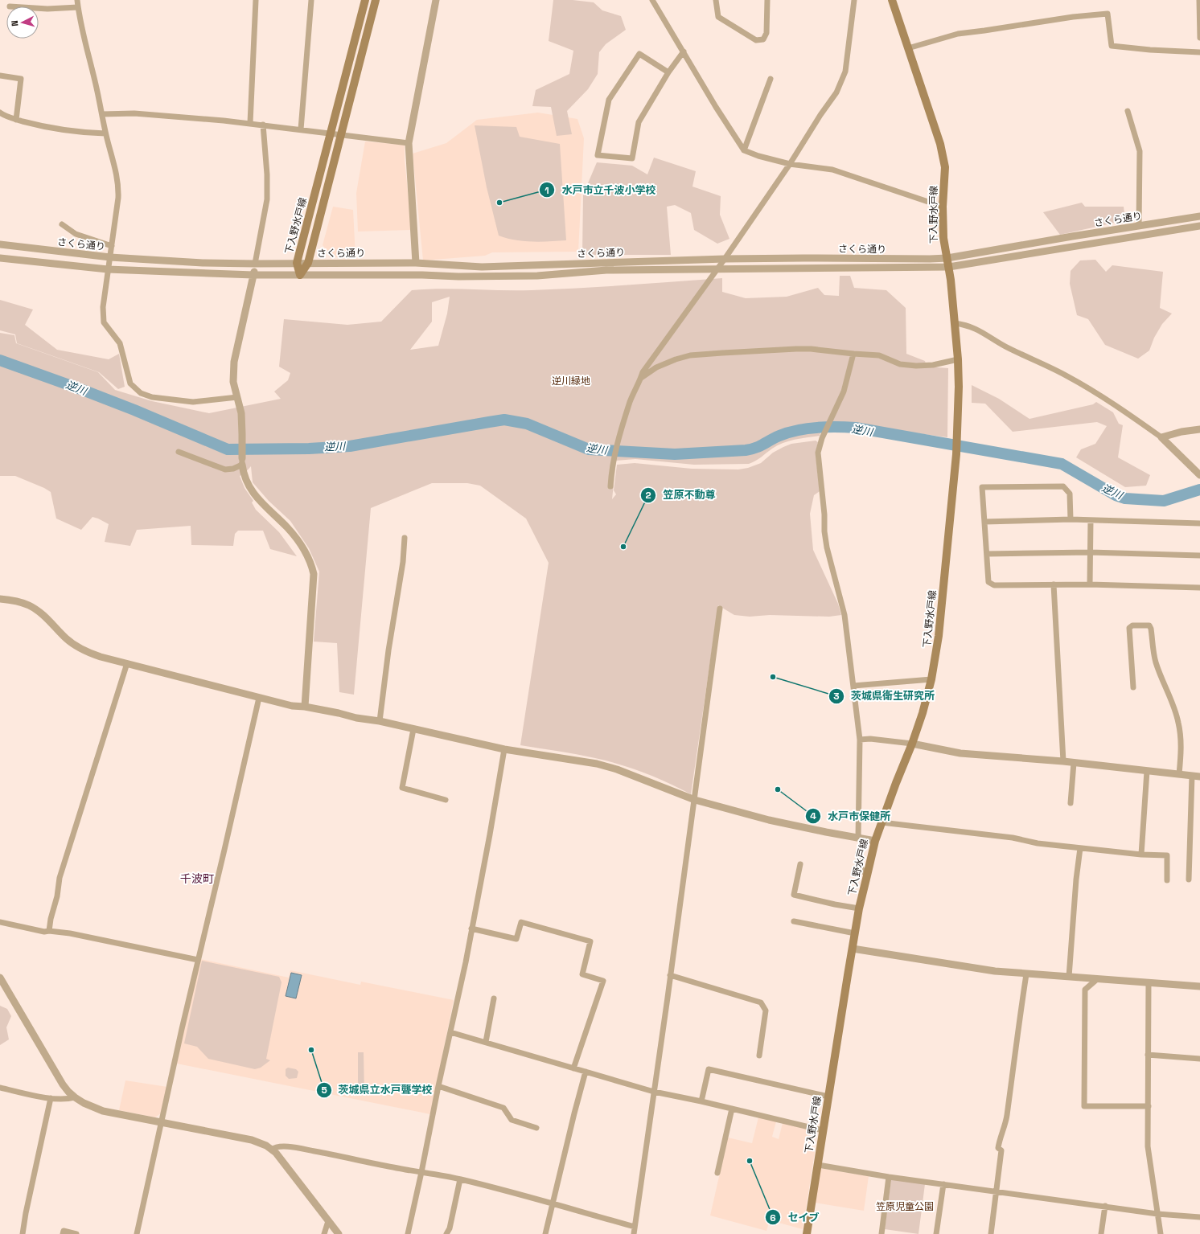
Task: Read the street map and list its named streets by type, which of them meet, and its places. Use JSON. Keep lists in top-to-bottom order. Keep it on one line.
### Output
{"streets":{"main road":["下入野水戸線"],"street":["さくら通り"]},"crossings":[["下入野水戸線","さくら通り"]],"districts":["千波町"],"water":["逆川"],"parks":["逆川緑地","笠原児童公園"],"places":["水戸市立千波小学校","笠原不動尊","茨城県衛生研究所","水戸市保健所","茨城県立水戸聾学校","セイブ"],"north":"left"}
